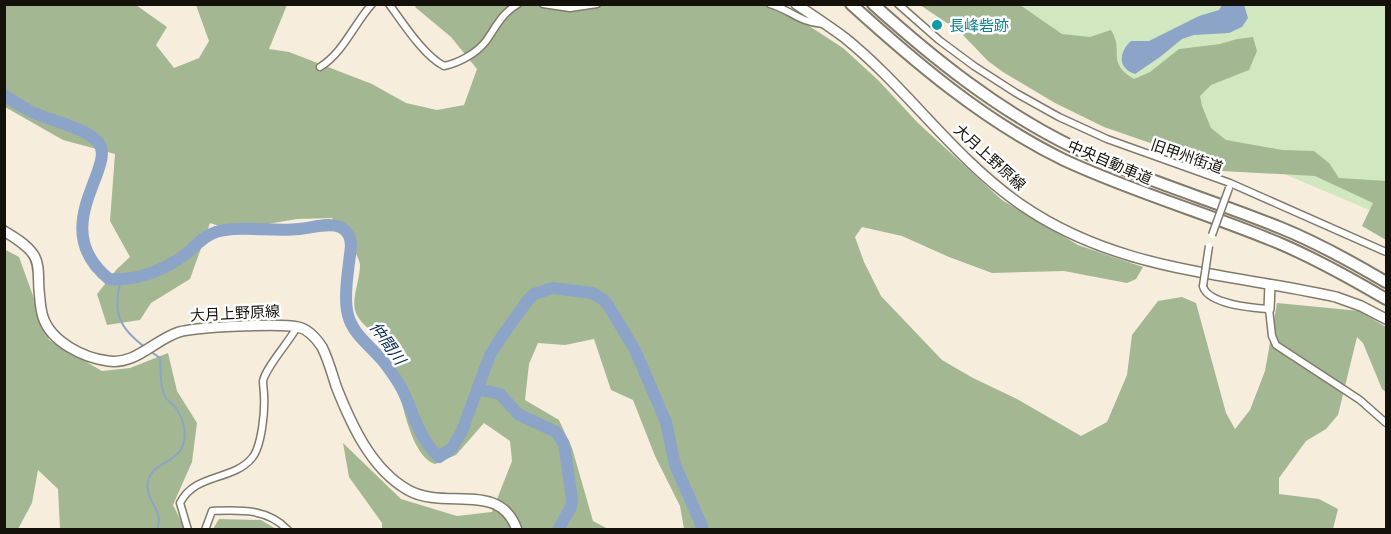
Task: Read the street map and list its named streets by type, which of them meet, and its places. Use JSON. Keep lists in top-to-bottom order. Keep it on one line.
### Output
{"streets":{"highway":["中央自動車道"],"main road":["大月上野原線"],"street":["旧甲州街道"]},"water":["仲間川"],"places":["長峰砦跡"]}
